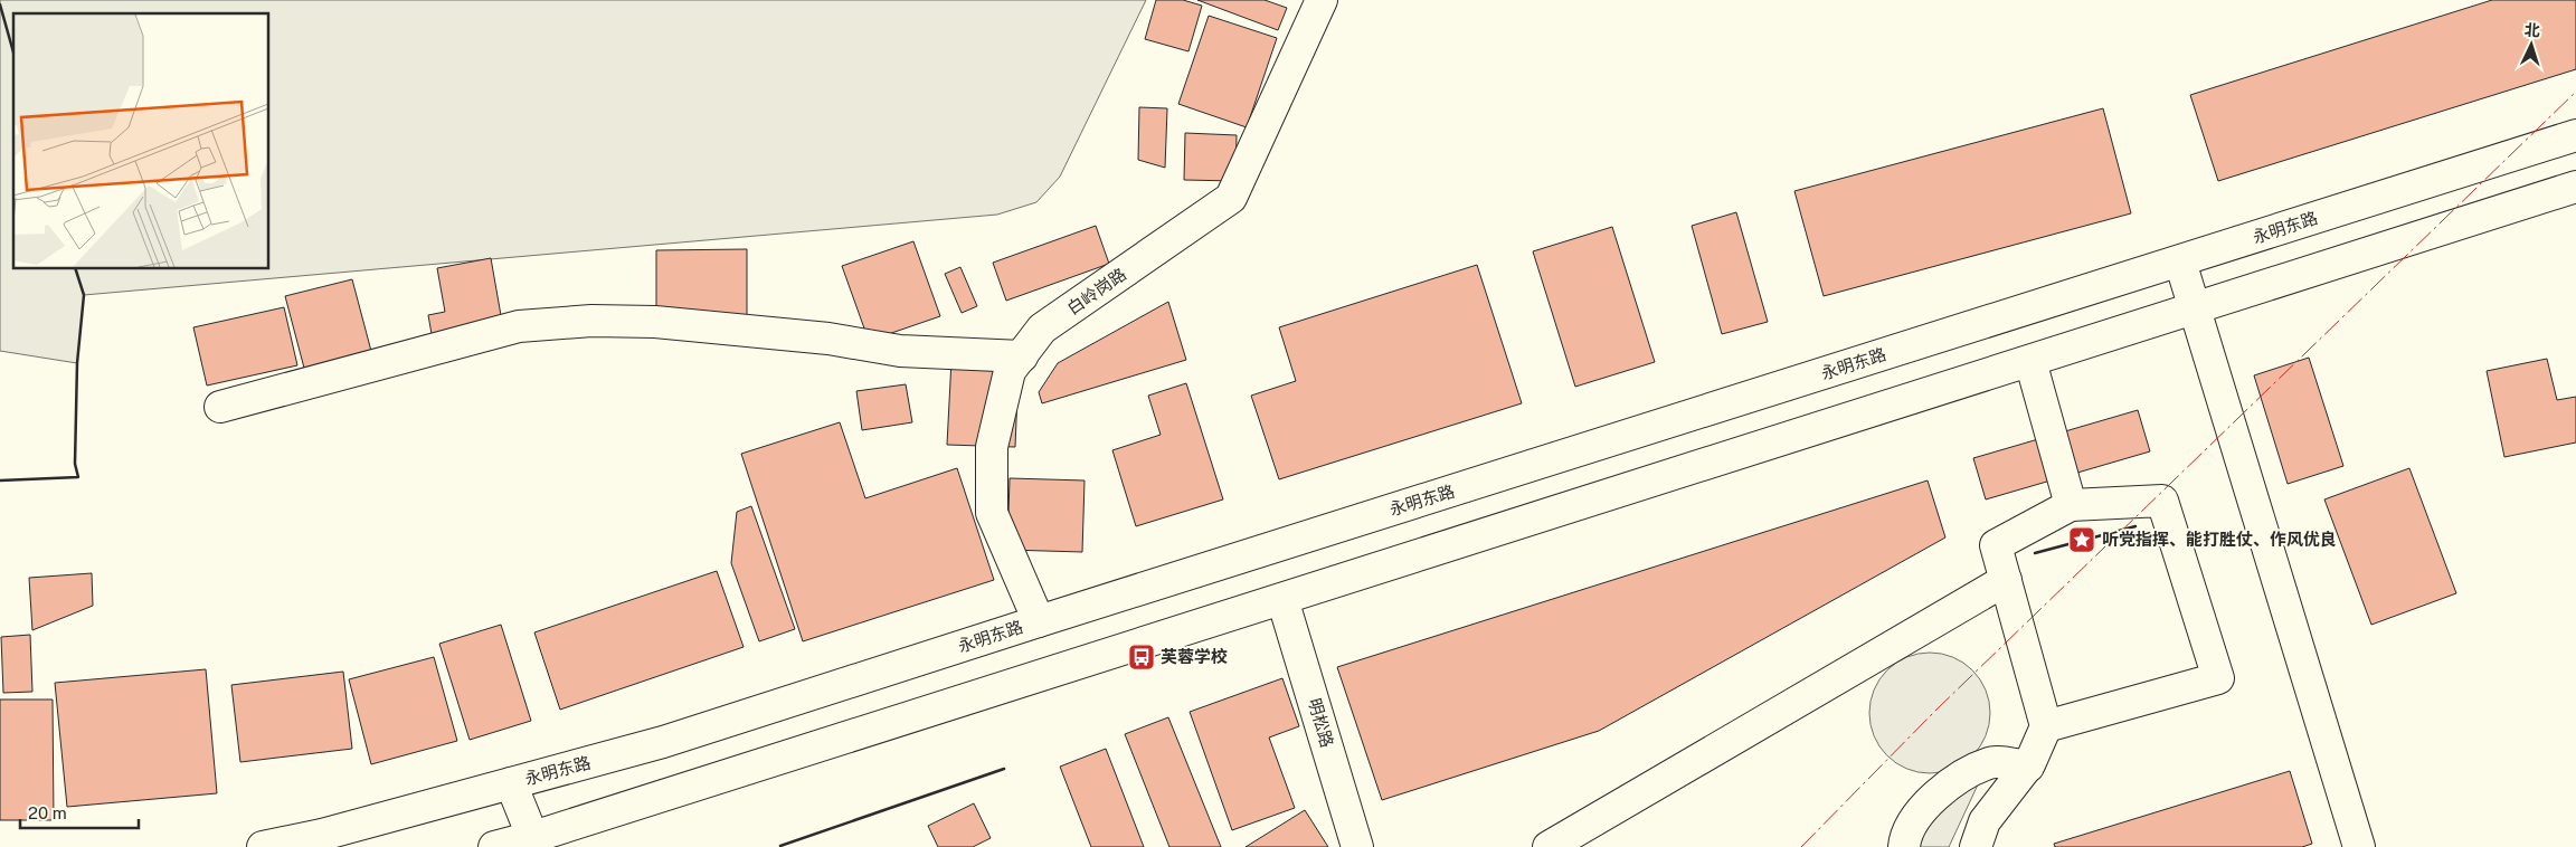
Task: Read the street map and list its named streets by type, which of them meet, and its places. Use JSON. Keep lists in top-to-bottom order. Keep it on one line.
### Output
{"streets":{"main road":["永明东路","白岭岗路","明松路"]},"crossings":[["永明东路","白岭岗路"]],"places":{"place":["听党指挥、能打胜仗、作风优良"],"bus stop":["芙蓉学校"]},"scale_bar":"20 m","north":"top"}
